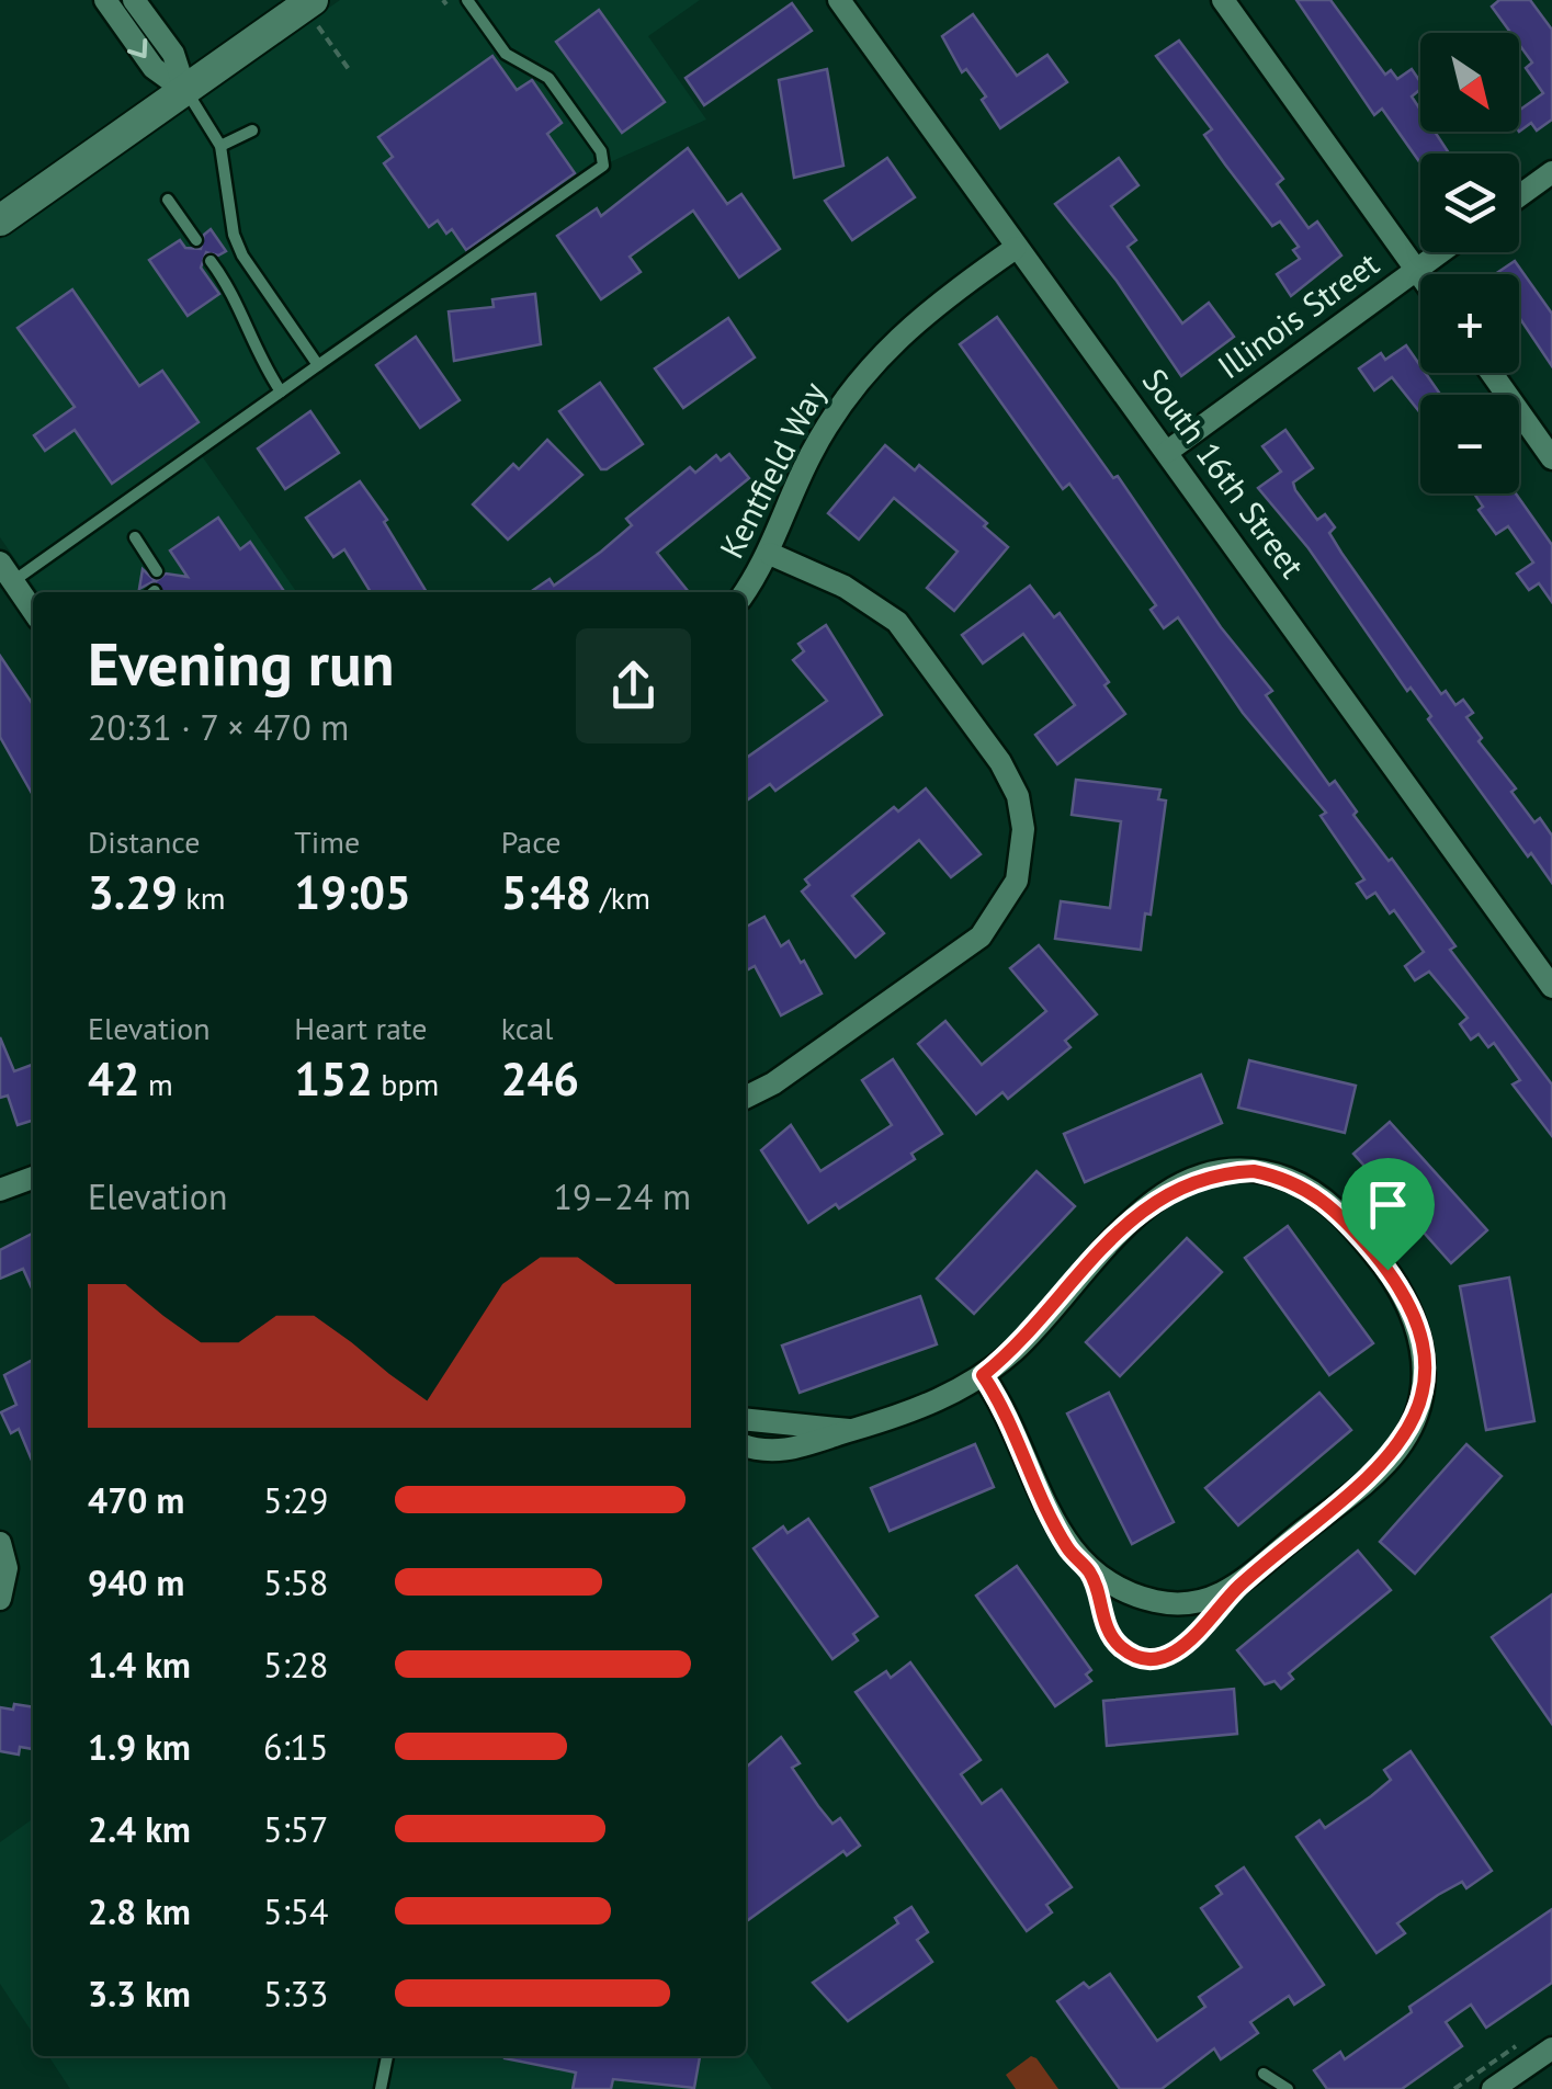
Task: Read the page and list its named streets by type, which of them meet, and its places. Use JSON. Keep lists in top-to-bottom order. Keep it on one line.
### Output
{"streets":{"street":["Illinois Street","Kentfield Way","South 16th Street"]},"crossings":[["Illinois Street","South 16th Street"],["Kentfield Way","South 16th Street"]],"north":"bottom right","page":{"map_buttons":["+","−"],"heading":["Evening run","20:31 · 7 × 470 m"],"stats":[["Distance","3.29 km"],["Time","19:05"],["Pace","5:48 /km"],["Elevation","42 m"],["Heart rate","152 bpm"],["kcal","246"]],"chart":["Elevation","19–24 m"],"list":[{"name":"470 m","note":"5:29"},{"name":"940 m","note":"5:58"},{"name":"1.4 km","note":"5:28"},{"name":"1.9 km","note":"6:15"},{"name":"2.4 km","note":"5:57"},{"name":"2.8 km","note":"5:54"},{"name":"3.3 km","note":"5:33"}]}}
